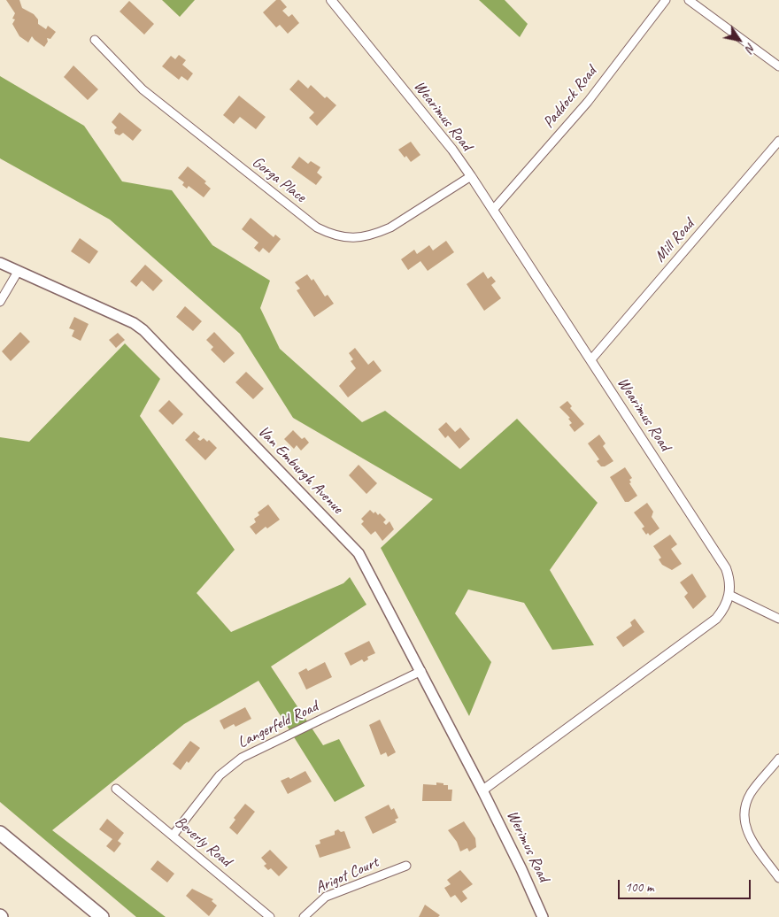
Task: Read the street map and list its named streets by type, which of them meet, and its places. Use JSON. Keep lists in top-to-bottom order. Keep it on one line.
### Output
{"streets":{"main road":["Van Emburgh Avenue","Werimus Road"],"street":["Paddock Road","Wearimus Road","Gorga Place","Mill Road","Langerfeld Road","Beverly Road","Arigot Court"]},"crossings":[["Paddock Road","Wearimus Road"],["Wearimus Road","Gorga Place"],["Wearimus Road","Mill Road"],["Van Emburgh Avenue","Langerfeld Road"],["Van Emburgh Avenue","Werimus Road"],["Langerfeld Road","Beverly Road"]],"scale_bar":"100 m","north":"bottom right"}
